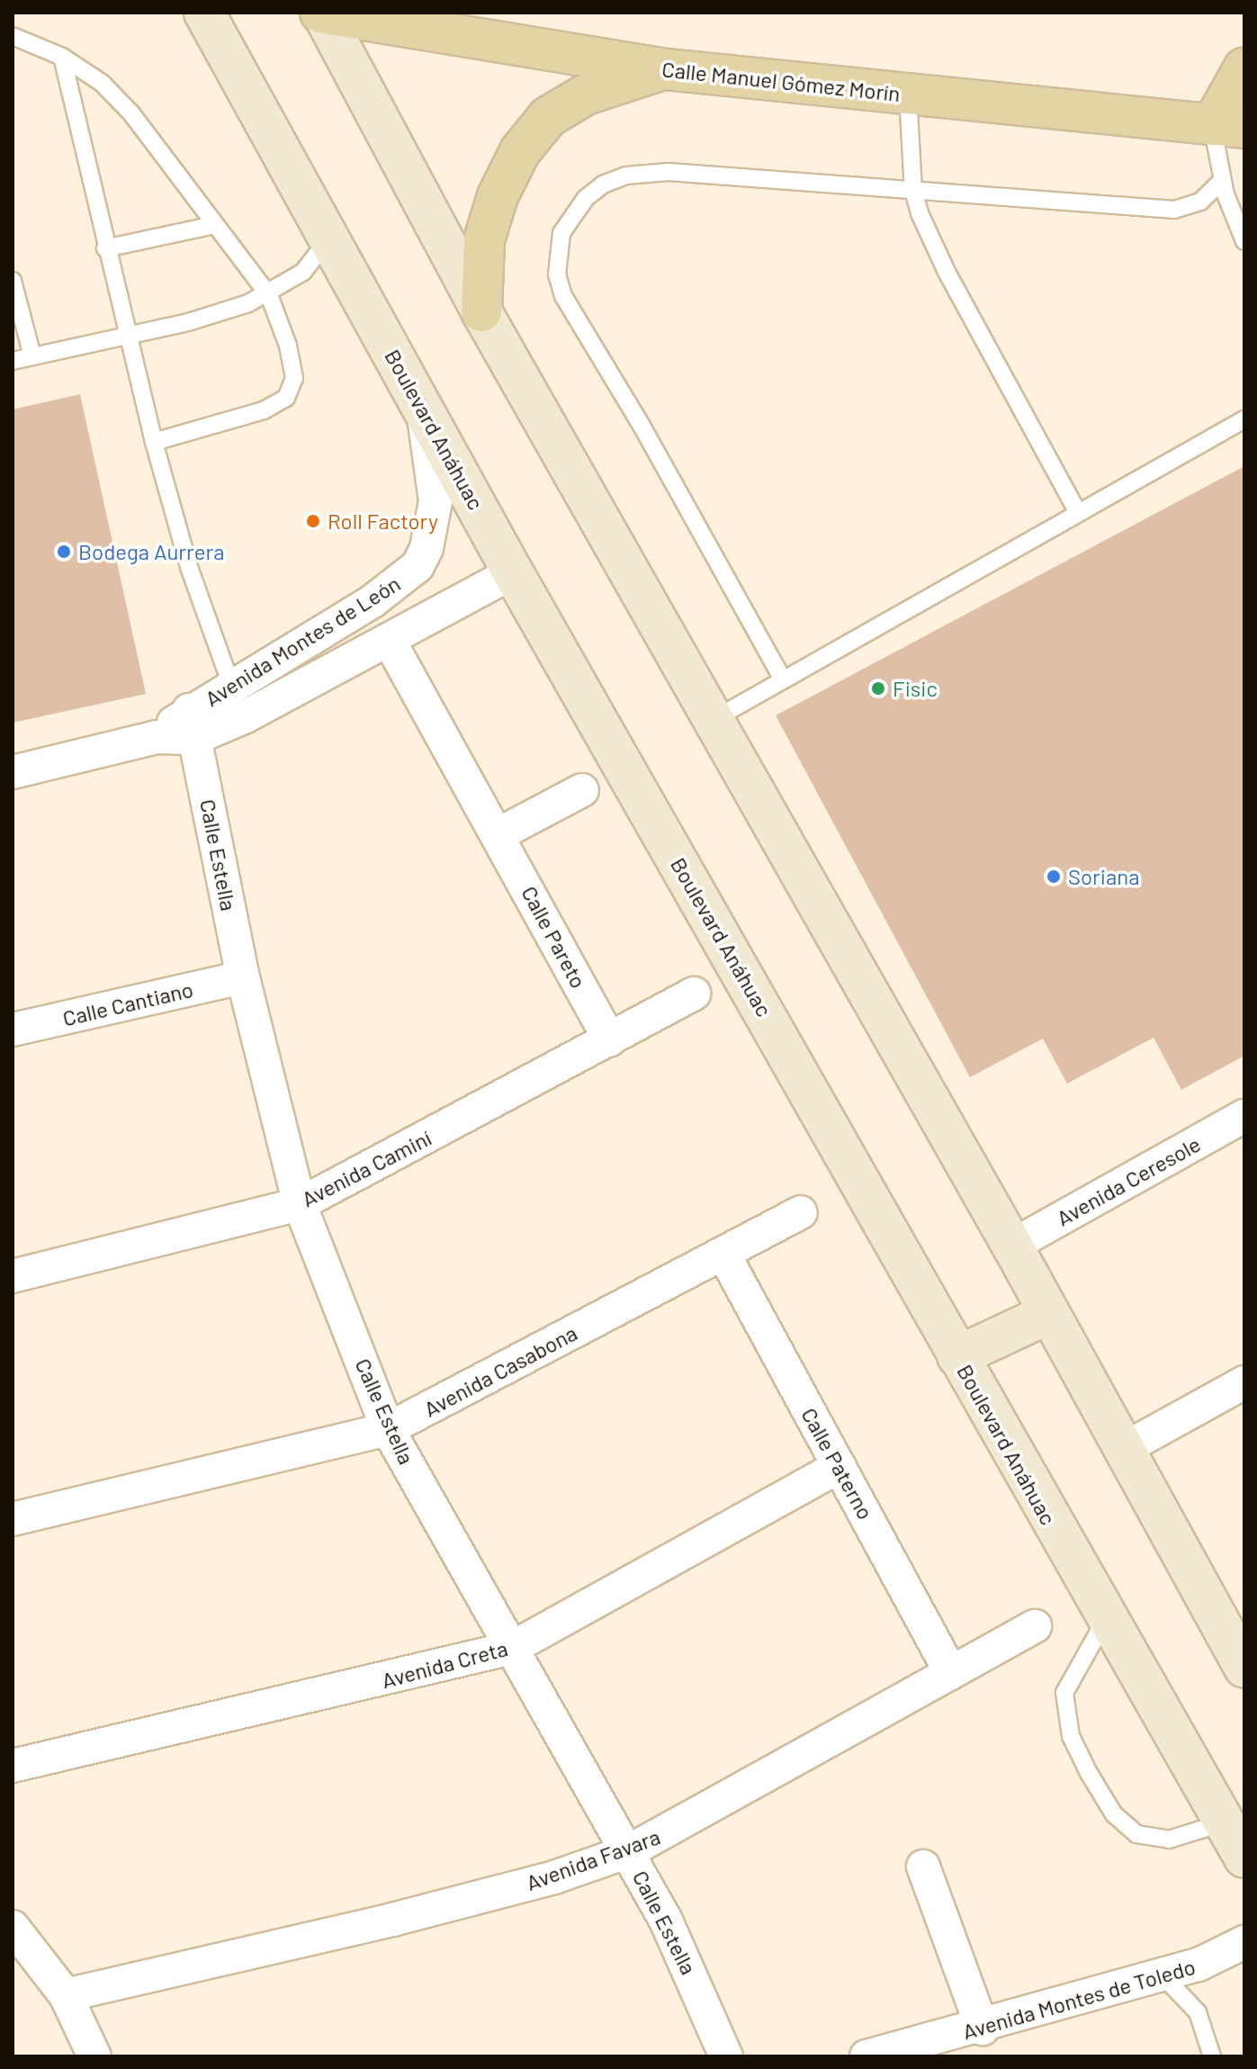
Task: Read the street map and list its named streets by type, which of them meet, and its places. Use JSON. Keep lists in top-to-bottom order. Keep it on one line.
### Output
{"streets":{"main road":["Calle Manuel Gómez Morín"],"street":["Boulevard Anáhuac","Avenida Montes de León","Calle Estella","Calle Pareto","Calle Cantiano","Avenida Caminí","Avenida Ceresole","Avenida Casabona","Calle Paterno","Avenida Creta","Avenida Favara","Avenida Montes de Toledo"]},"crossings":[["Boulevard Anáhuac","Avenida Montes de León"],["Avenida Montes de León","Calle Estella"],["Avenida Montes de León","Calle Pareto"],["Calle Estella","Calle Cantiano"],["Calle Estella","Avenida Caminí"],["Calle Estella","Avenida Casabona"],["Calle Estella","Avenida Creta"],["Calle Estella","Avenida Favara"],["Calle Pareto","Avenida Caminí"],["Avenida Casabona","Calle Paterno"],["Calle Paterno","Avenida Creta"],["Calle Paterno","Avenida Favara"]],"places":["Roll Factory","Bodega Aurrera","Fisic","Soriana"]}
